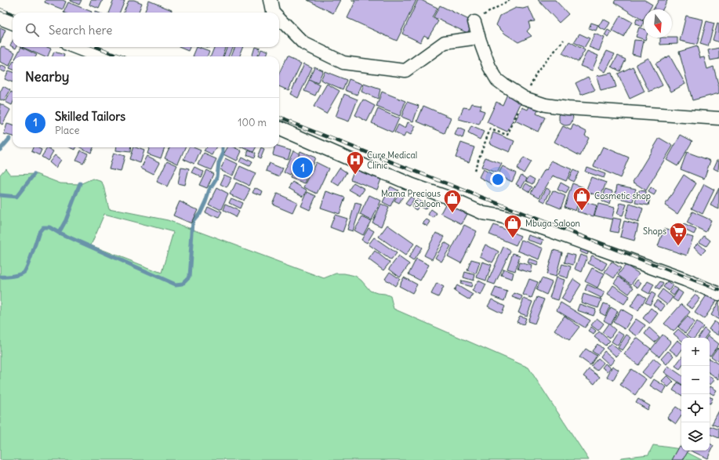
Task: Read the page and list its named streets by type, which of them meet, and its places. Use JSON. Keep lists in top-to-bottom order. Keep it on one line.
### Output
{"places":{"hospital":["Cure Medical Clinic"],"shop":["Cosmetic shop","Mama Precious Saloon","Mbuga Saloon"],"supermarket":["Shops"]},"north":"bottom","page":{"search":"Search here","heading":"Nearby","list":[{"mark":"1","name":"Skilled Tailors","note":"Place","value":"100 m"}],"pins":"1","map_buttons":["+","−"]}}
